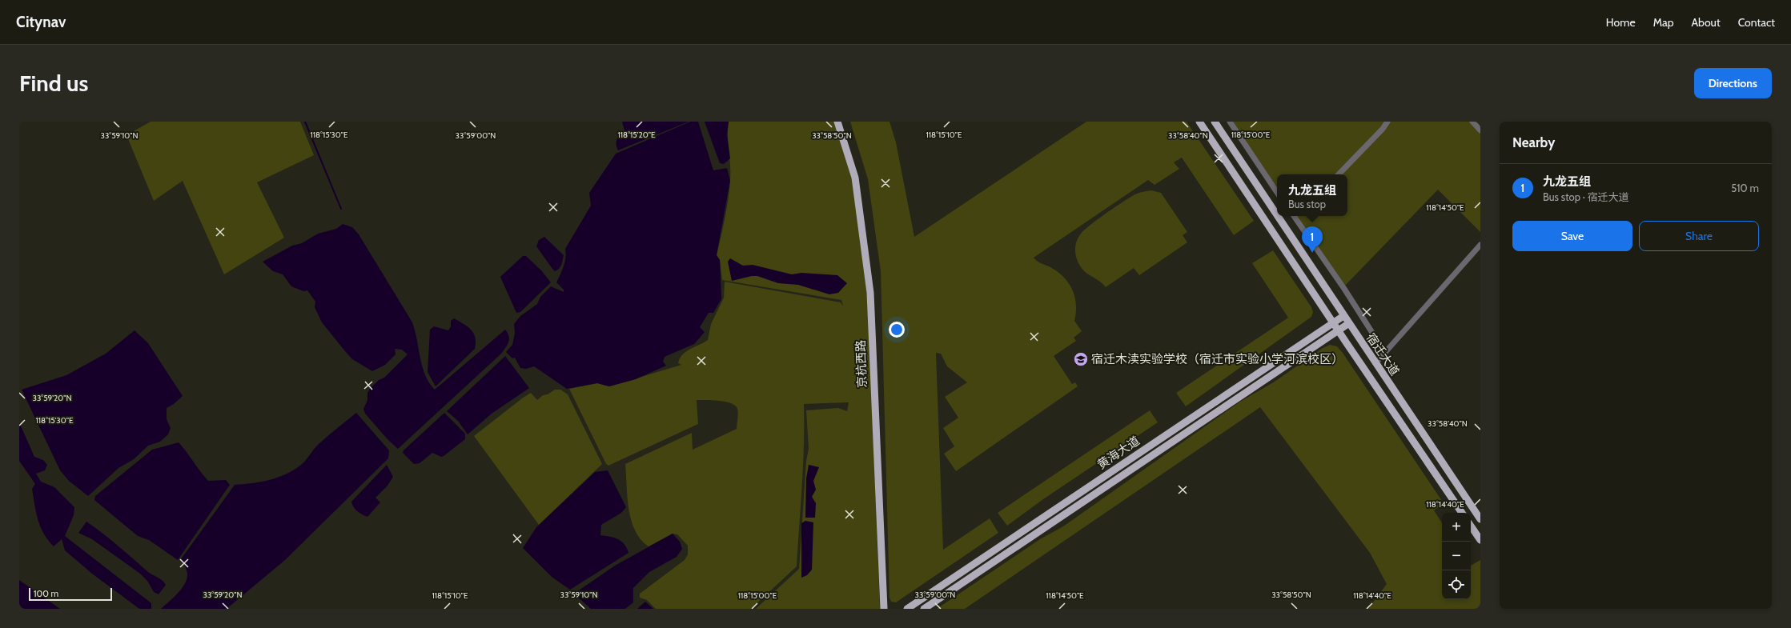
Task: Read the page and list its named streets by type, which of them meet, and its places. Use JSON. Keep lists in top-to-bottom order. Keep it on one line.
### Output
{"streets":{"main road":["宿迁大道","京杭西路","黄海大道"]},"crossings":[["宿迁大道","黄海大道"]],"places":{"school or university":["宿迁木渎实验学校（宿迁市实验小学河滨校区）"]},"scale_bar":"100 m","page":{"header":"Citynav","nav":["Home","Map","About","Contact"],"buttons":["Directions",["Save","Share"]],"title":"Find us","heading":"Nearby","list":[{"mark":"1","name":"九龙五组","note":"Bus stop · 宿迁大道","value":"510 m"}],"popup":["九龙五组","Bus stop"],"pins":"1","map_buttons":["+","−"],"scale":"100 m"},"coordinates":["118°15'30\"E","118°15'20\"E","118°15'10\"E","118°15'00\"E","33°59'10\"N","33°59'00\"N","33°58'50\"N","33°58'40\"N","118°14'50\"E","33°59'20\"N","118°14'40\"E"]}
